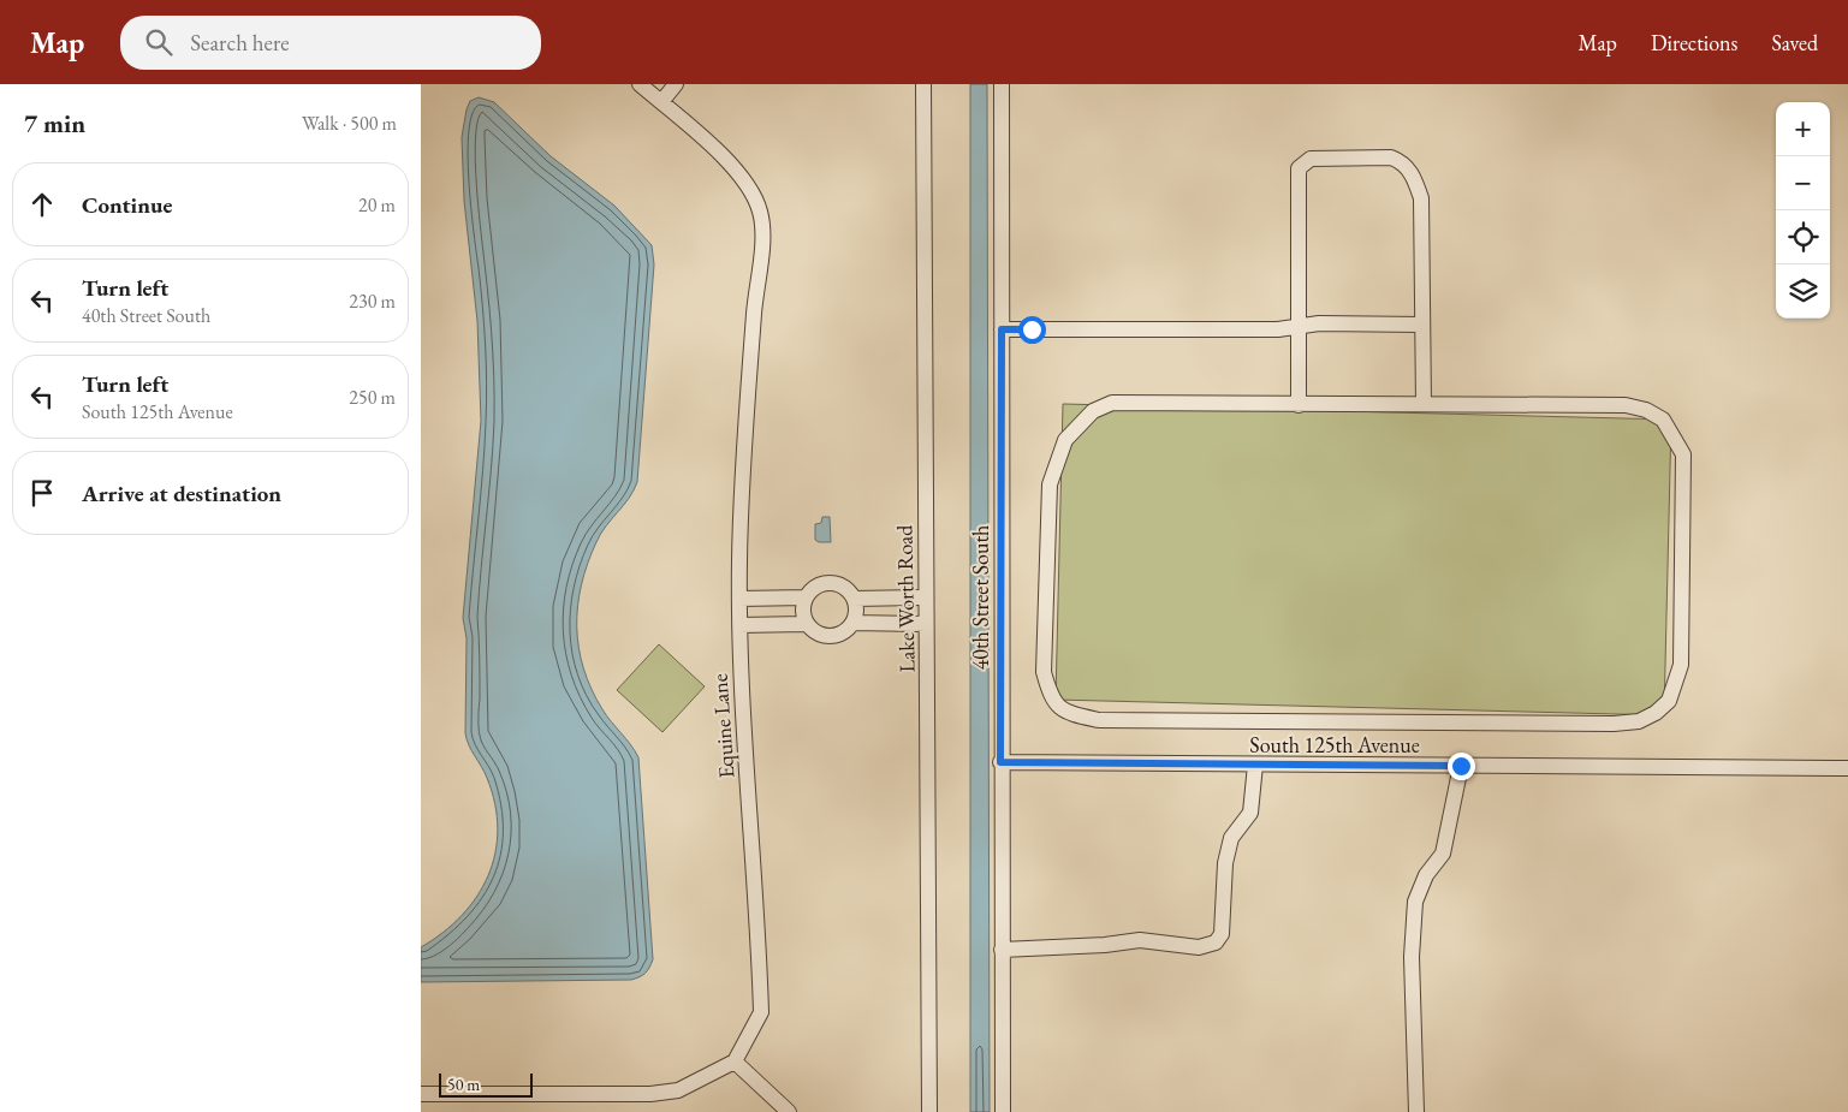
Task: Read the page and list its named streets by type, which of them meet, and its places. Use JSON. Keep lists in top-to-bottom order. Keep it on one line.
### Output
{"streets":{"street":["40th Street South","Lake Worth Road","Equine Lane","South 125th Avenue"]},"crossings":[["40th Street South","South 125th Avenue"]],"scale_bar":"50 m","page":{"header":"Map","search":"Search here","nav":["Map","Directions","Saved"],"heading":["7 min","Walk · 500 m"],"map_buttons":["+","−"],"list":[["Continue","20 m"],["Turn left","40th Street South","230 m"],["Turn left","South 125th Avenue","250 m"],"Arrive at destination"],"scale":"50 m"}}
